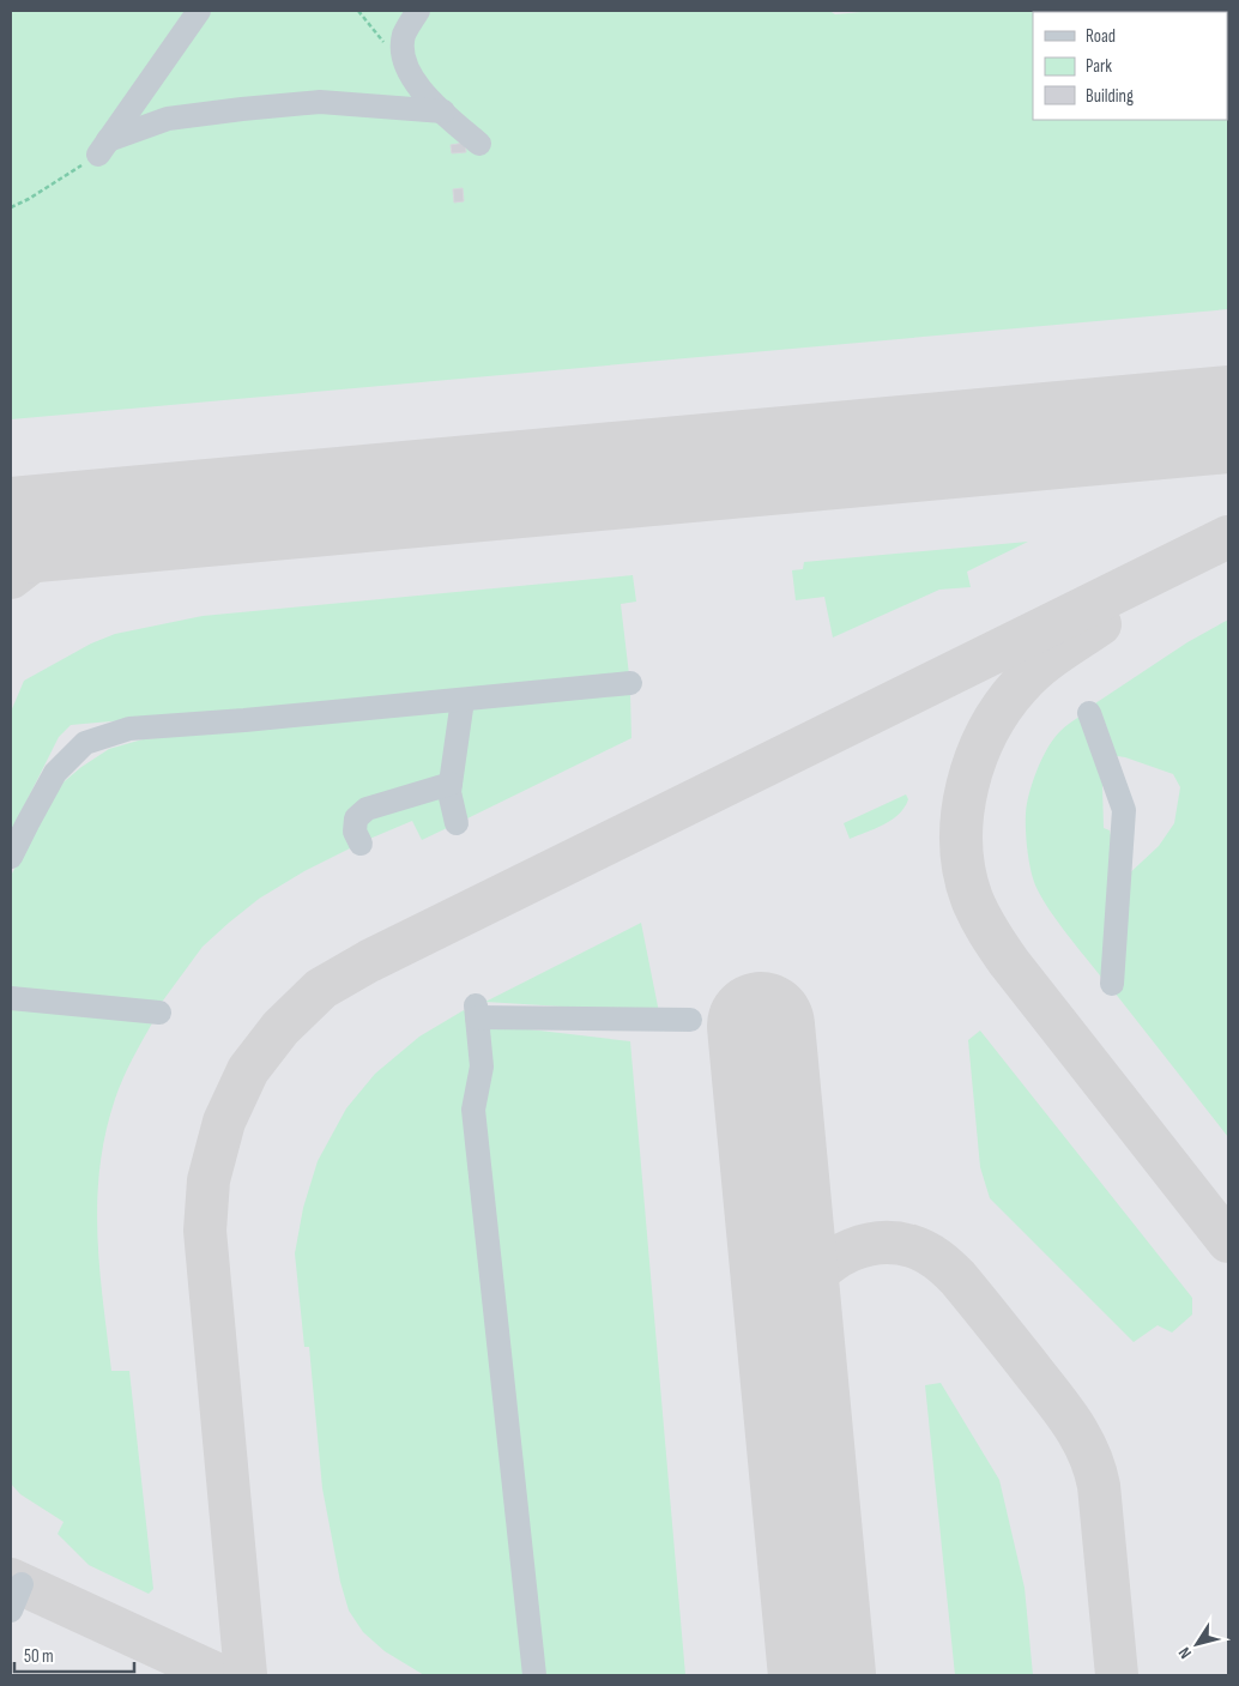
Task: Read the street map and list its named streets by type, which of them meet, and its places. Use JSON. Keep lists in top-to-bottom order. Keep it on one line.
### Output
{"legend":["Road","Park","Building"],"scale_bar":"50 m","north":"bottom left"}
